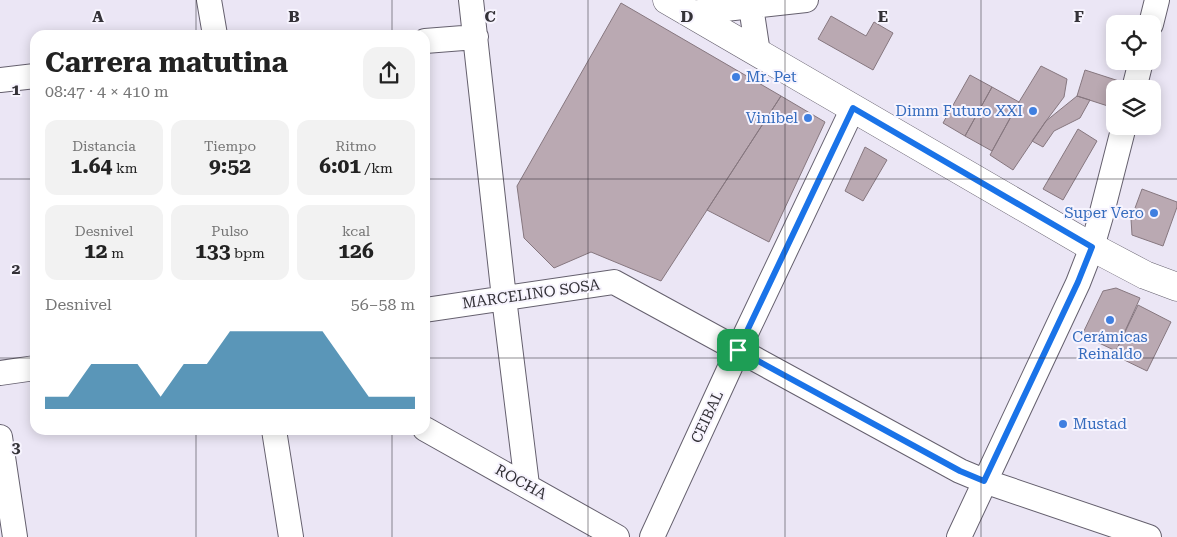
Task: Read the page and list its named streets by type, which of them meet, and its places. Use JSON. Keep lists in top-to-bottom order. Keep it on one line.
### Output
{"streets":{"street":["MARCELINO SOSA","CEIBAL","ROCHA"]},"crossings":[["MARCELINO SOSA","CEIBAL"]],"places":["Mr. Pet","Dimm Futuro XXI","Vinibel","Super Vero","Cerámicas Reinaldo","Mustad"],"page":{"heading":["Carrera matutina","08:47 · 4 × 410 m"],"stats":[["Distancia","1.64 km"],["Tiempo","9:52"],["Ritmo","6:01 /km"],["Desnivel","12 m"],["Pulso","133 bpm"],["kcal","126"]],"chart":["Desnivel","56–58 m"]},"grid":{"columns":["A","B","C","D","E","F"],"rows":["1","2","3"]}}
